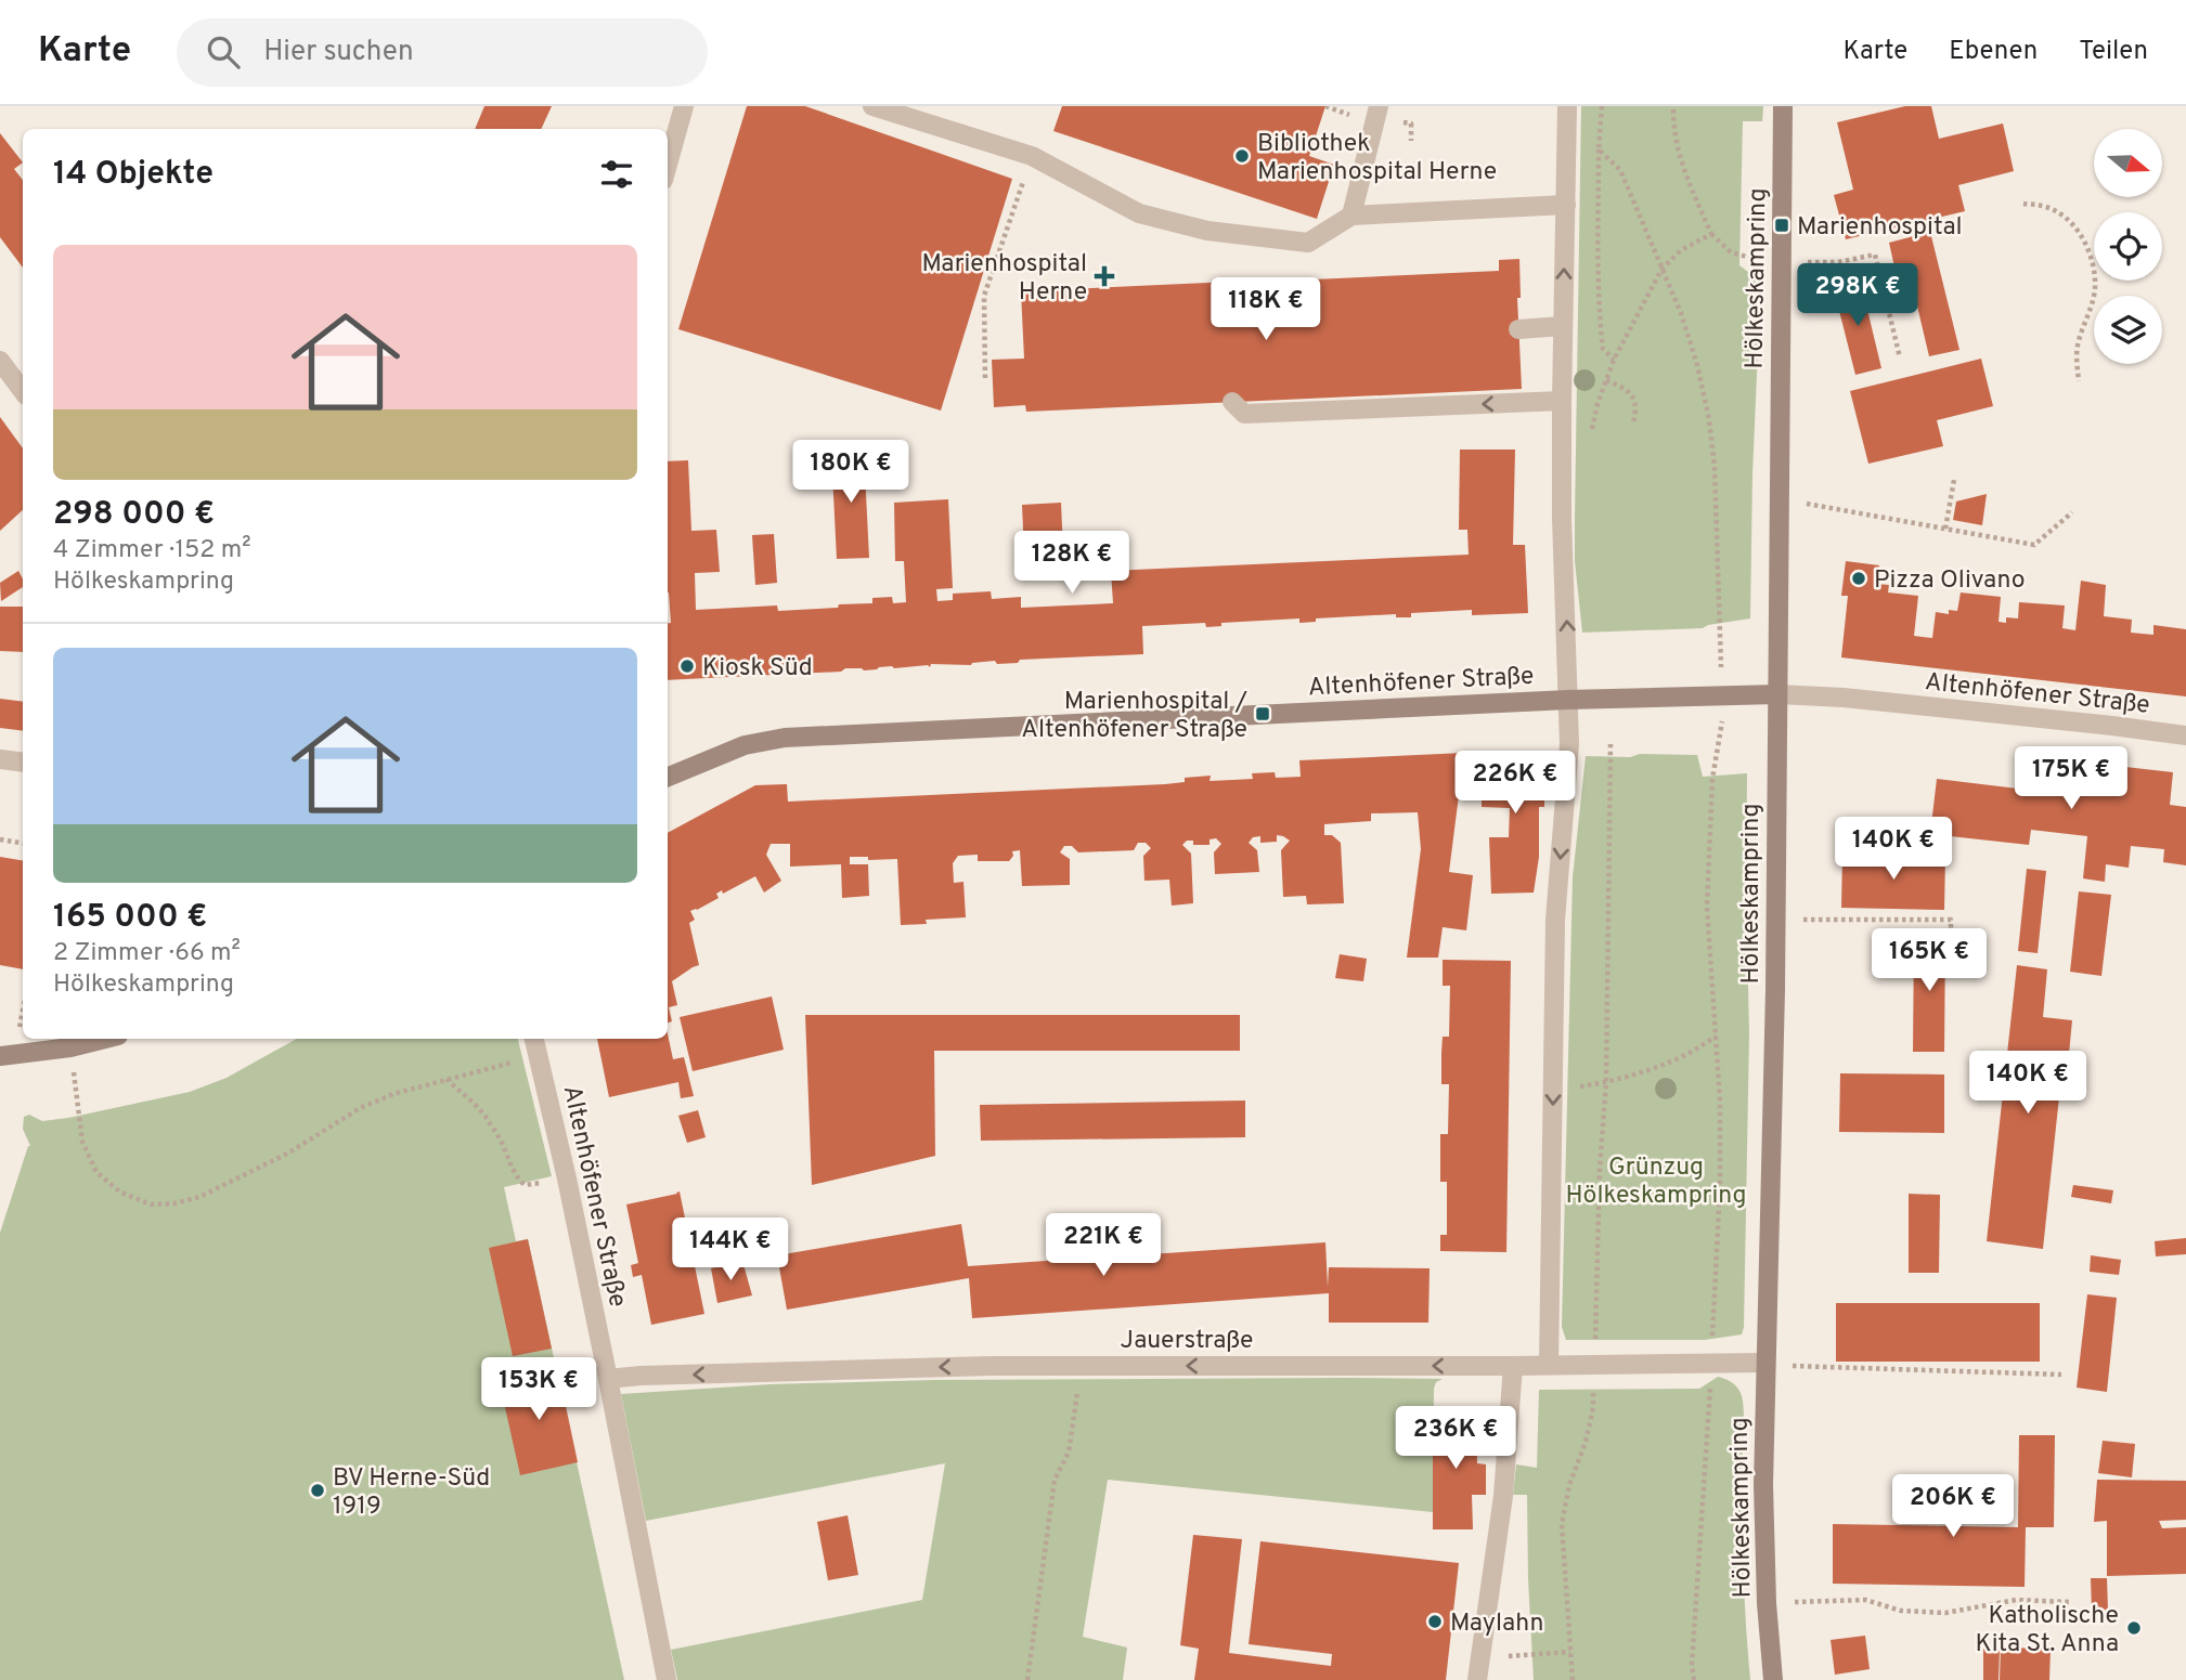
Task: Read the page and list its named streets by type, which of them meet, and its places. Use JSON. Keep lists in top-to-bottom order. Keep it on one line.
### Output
{"streets":{"street":["Hölkeskampring","Altenhöfener Straße","Jauerstraße"]},"crossings":[["Hölkeskampring","Altenhöfener Straße"],["Hölkeskampring","Jauerstraße"],["Altenhöfener Straße","Jauerstraße"]],"one_way":["Jauerstraße"],"parks":["Grünzug Hölkeskampring"],"places":{"other":["Bibliothek Marienhospital Herne","Pizza Olivano","Kiosk Süd","BV Herne-Süd 1919","Maylahn","Katholische Kita St. Anna"],"transit":["Marienhospital","Marienhospital / Altenhöfener Straße"],"health":["Marienhospital Herne"]},"north":"right","page":{"header":"Karte","search":"Hier suchen","nav":["Karte","Ebenen","Teilen"],"heading":"14 Objekte","list":[{"name":"298 000 €","note":"4 Zimmer · 152 m² · Hölkeskampring"},{"name":"165 000 €","note":"2 Zimmer · 66 m² · Hölkeskampring"}],"price":["298K €","118K €","180K €","128K €","175K €","226K €","140K €","165K €","140K €","221K €","144K €","153K €","236K €","206K €"]}}
